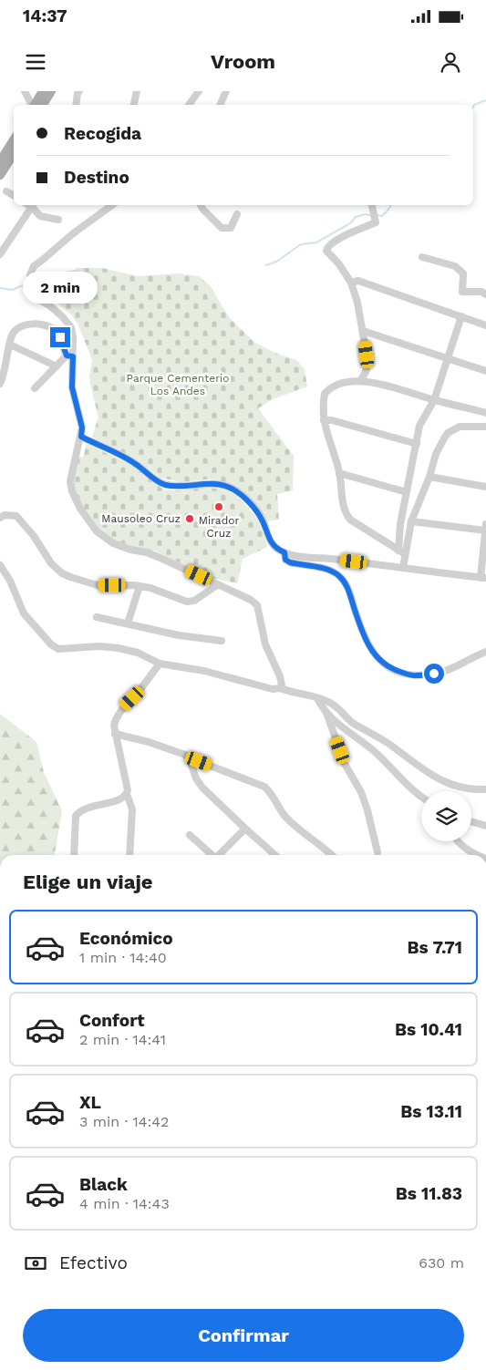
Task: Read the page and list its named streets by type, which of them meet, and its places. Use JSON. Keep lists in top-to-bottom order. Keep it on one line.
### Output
{"parks":["Parque Cementerio Los Andes"],"places":["Mirador Cruz","Mausoleo Cruz"],"page":{"status":"14:37","header":"Vroom","banner":["Recogida","Destino"],"bubble":"2 min","heading":"Elige un viaje","list":[{"name":"Económico","note":"1 min · 14:40","value":"Bs 7.71"},{"name":"Confort","note":"2 min · 14:41","value":"Bs 10.41"},{"name":"XL","note":"3 min · 14:42","value":"Bs 13.11"},{"name":"Black","note":"4 min · 14:43","value":"Bs 11.83"}],"pay":["Efectivo","630 m"],"buttons":"Confirmar"}}
